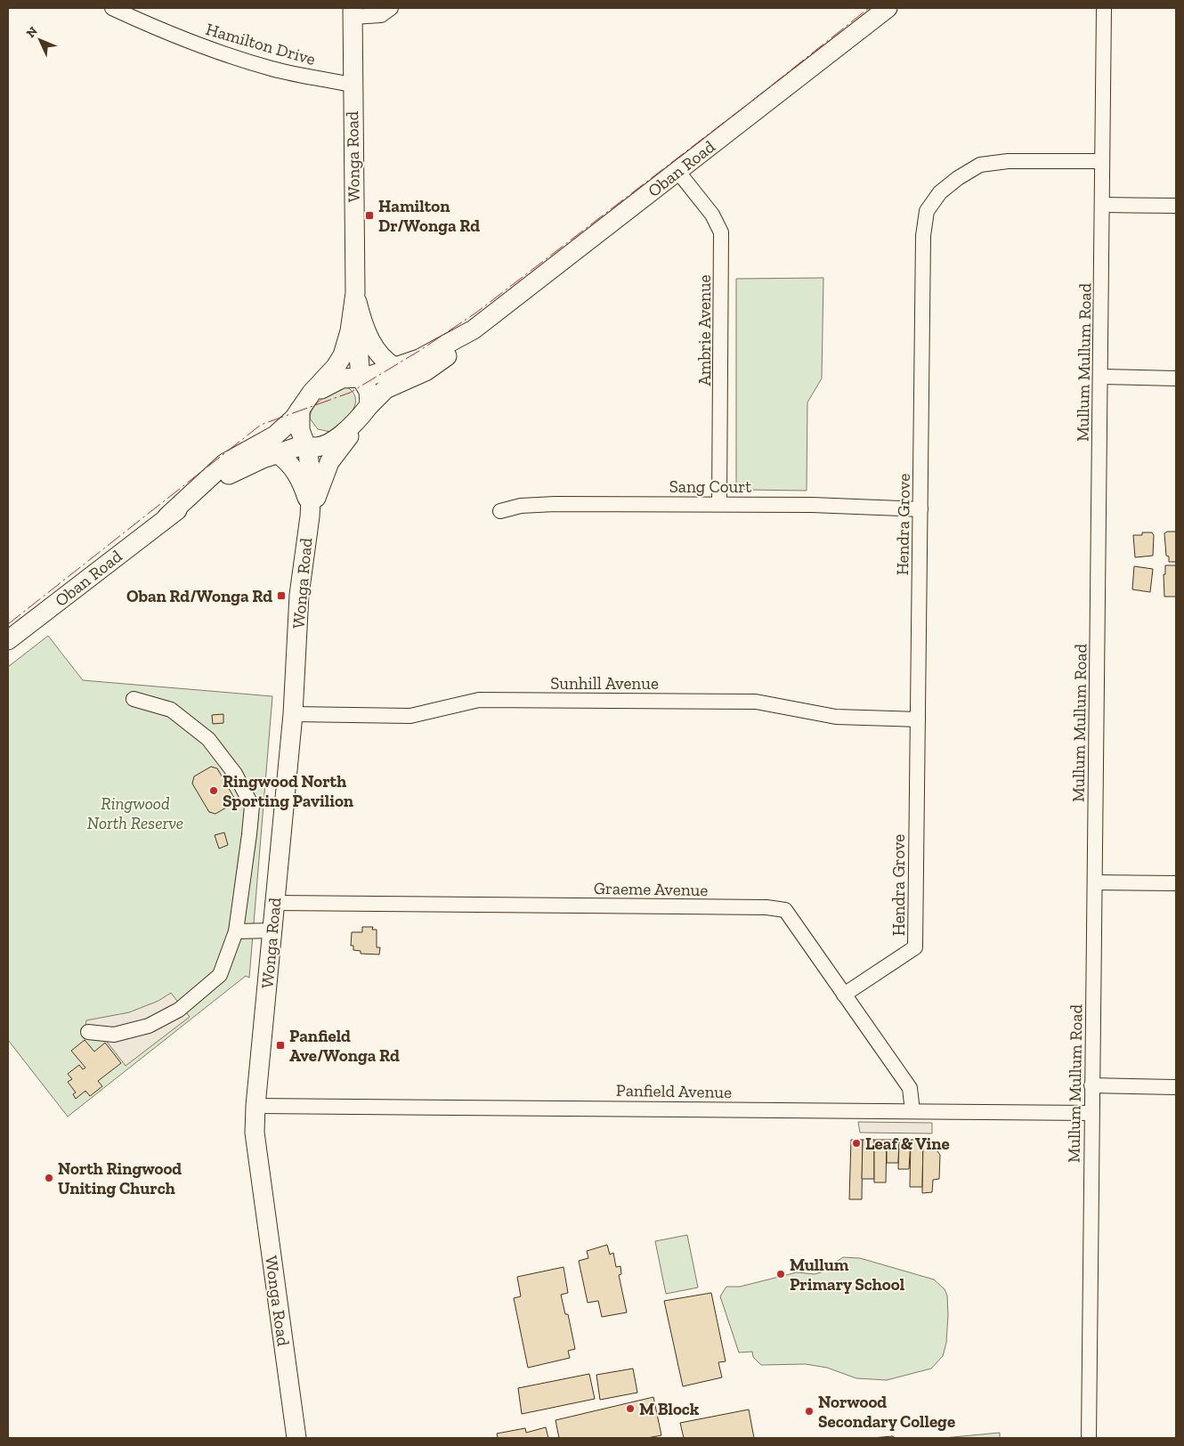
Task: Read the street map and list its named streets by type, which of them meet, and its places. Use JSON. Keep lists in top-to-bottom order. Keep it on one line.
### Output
{"streets":{"main road":["Wonga Road","Oban Road"],"street":["Hamilton Drive","Ambrie Avenue","Mullum Mullum Road","Sang Court","Hendra Grove","Sunhill Avenue","Graeme Avenue","Panfield Avenue"]},"crossings":[["Hamilton Drive","Wonga Road"],["Wonga Road","Oban Road"],["Wonga Road","Sunhill Avenue"],["Wonga Road","Graeme Avenue"],["Wonga Road","Panfield Avenue"],["Oban Road","Ambrie Avenue"],["Ambrie Avenue","Sang Court"],["Mullum Mullum Road","Hendra Grove"],["Mullum Mullum Road","Panfield Avenue"],["Sang Court","Hendra Grove"],["Hendra Grove","Sunhill Avenue"],["Hendra Grove","Graeme Avenue"],["Graeme Avenue","Panfield Avenue"]],"parks":["Ringwood North Reserve"],"places":{"transit":["Hamilton Dr/Wonga Rd","Oban Rd/Wonga Rd","Panfield Ave/Wonga Rd"],"other":["Ringwood North Sporting Pavilion","Leaf & Vine","North Ringwood Uniting Church","Mullum Primary School","M Block","Norwood Secondary College"]},"north":"top left"}
